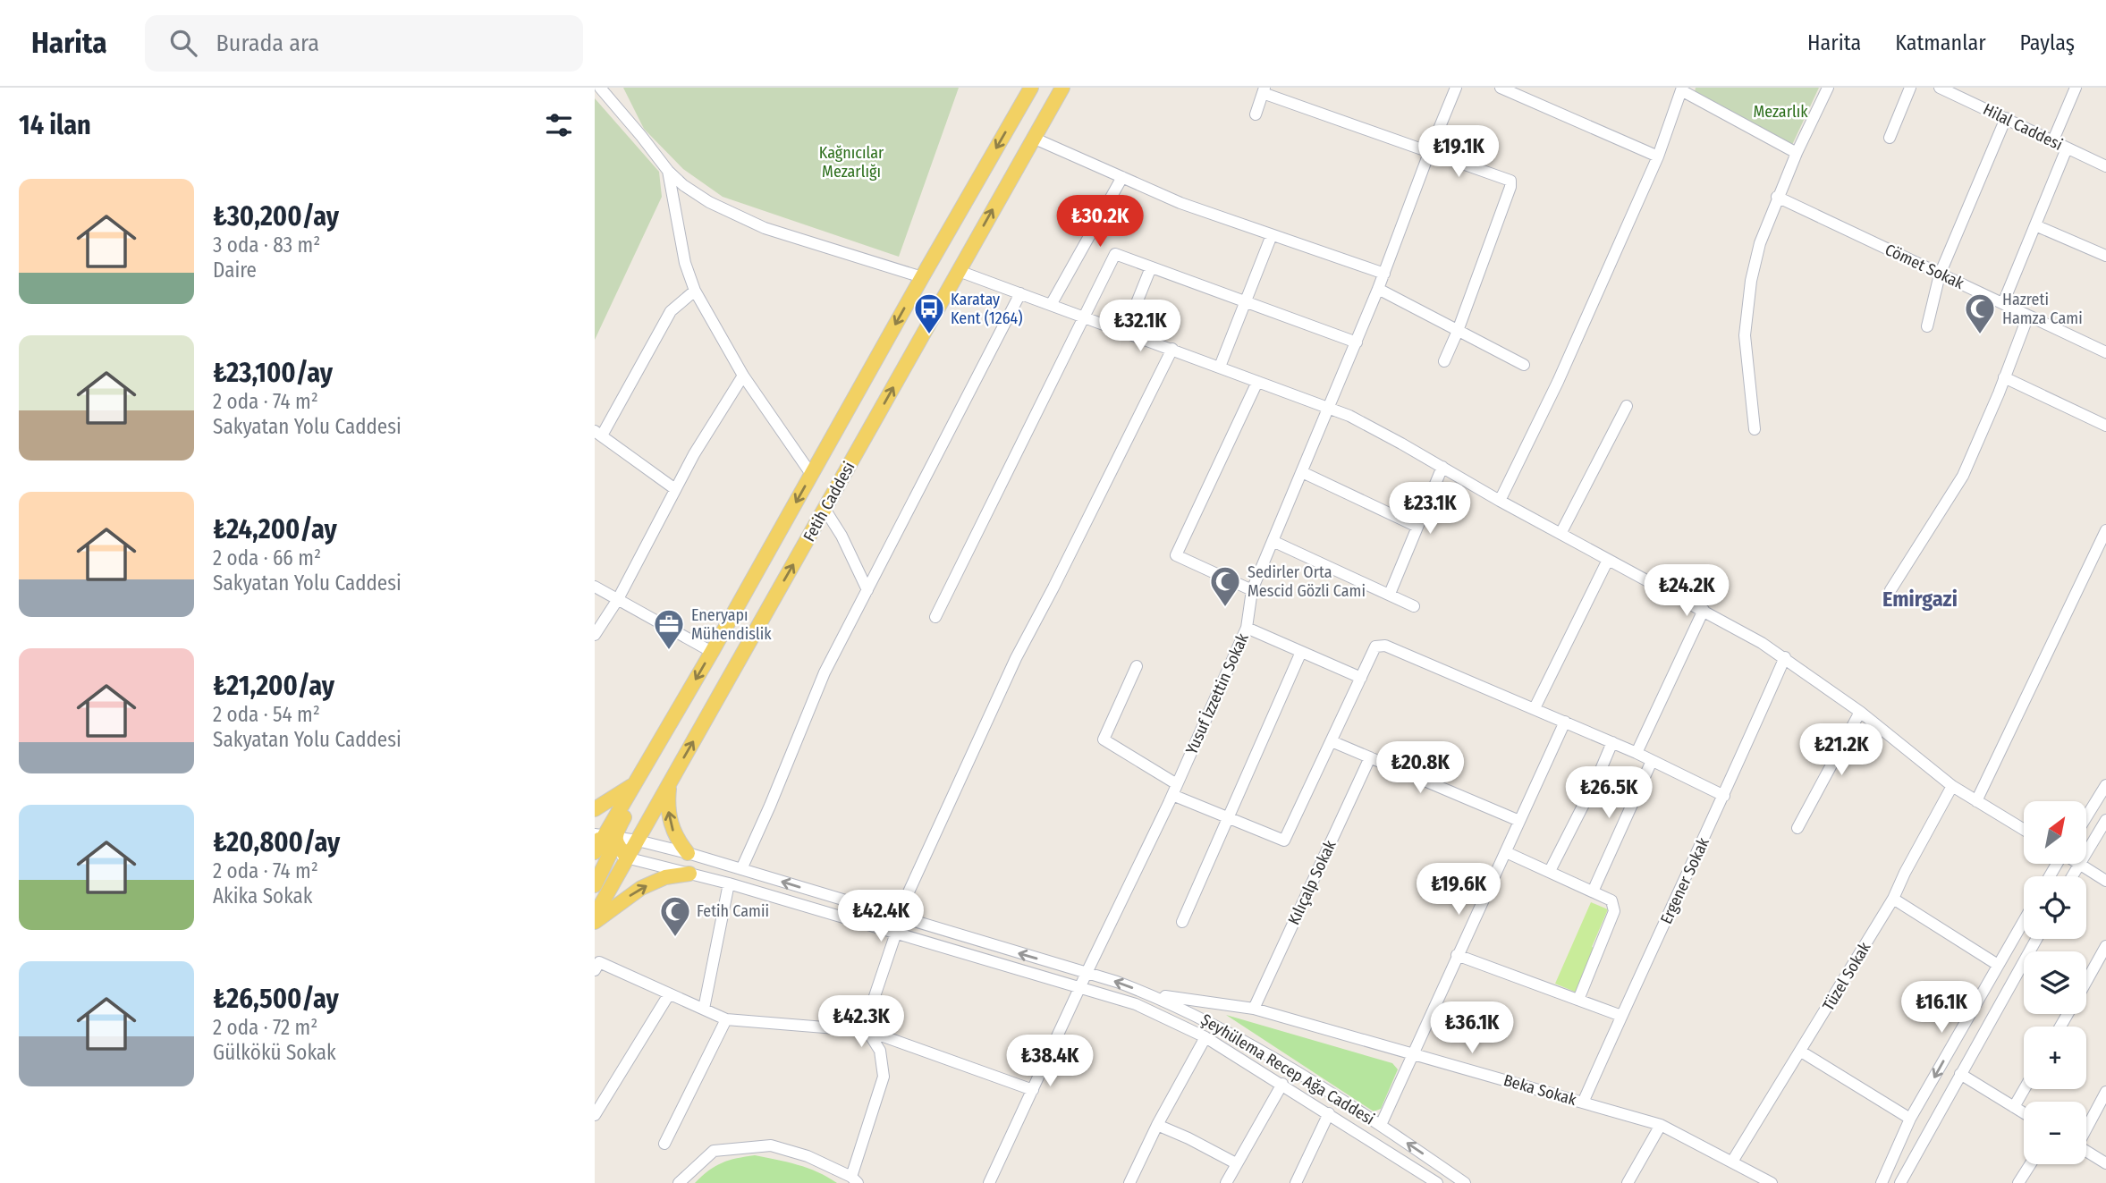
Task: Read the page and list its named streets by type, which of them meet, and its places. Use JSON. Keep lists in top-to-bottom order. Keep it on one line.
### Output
{"streets":{"main road":["Fetih Caddesi"],"street":["Hilal Caddesi","Cömet Sokak","Yusuf İzzettin Sokak","Ergener Sokak","Kılıçalp Sokak","Tüzel Sokak","Şeyhülema Recep Ağa Caddesi","Beka Sokak"]},"crossings":[["Fetih Caddesi","Şeyhülema Recep Ağa Caddesi"],["Yusuf İzzettin Sokak","Şeyhülema Recep Ağa Caddesi"],["Ergener Sokak","Beka Sokak"],["Kılıçalp Sokak","Beka Sokak"],["Tüzel Sokak","Beka Sokak"],["Şeyhülema Recep Ağa Caddesi","Beka Sokak"]],"districts":["Emirgazi"],"parks":["Mezarlık","Kağnıcılar Mezarlığı"],"places":{"bus stop":["Karatay Kent (1264)"],"mosque":["Hazreti Hamza Cami","Sedirler Orta Mescid Gözli Cami","Fetih Camii"],"office":["Eneryapı Mühendislik"]},"north":"top right","page":{"header":"Harita","search":"Burada ara","nav":["Harita","Katmanlar","Paylaş"],"heading":"14 ilan","price":["₺19.1K","₺30.2K","₺32.1K","₺23.1K","₺24.2K","₺21.2K","₺20.8K","₺26.5K","₺19.6K","₺42.4K","₺16.1K","₺42.3K","₺36.1K","₺38.4K"],"list":[{"name":"₺30,200/ay","note":"3 oda · 83 m² · Daire"},{"name":"₺23,100/ay","note":"2 oda · 74 m² · Sakyatan Yolu Caddesi"},{"name":"₺24,200/ay","note":"2 oda · 66 m² · Sakyatan Yolu Caddesi"},{"name":"₺21,200/ay","note":"2 oda · 54 m² · Sakyatan Yolu Caddesi"},{"name":"₺20,800/ay","note":"2 oda · 74 m² · Akika Sokak"},{"name":"₺26,500/ay","note":"2 oda · 72 m² · Gülkökü Sokak"}],"map_buttons":["+","−"]}}
